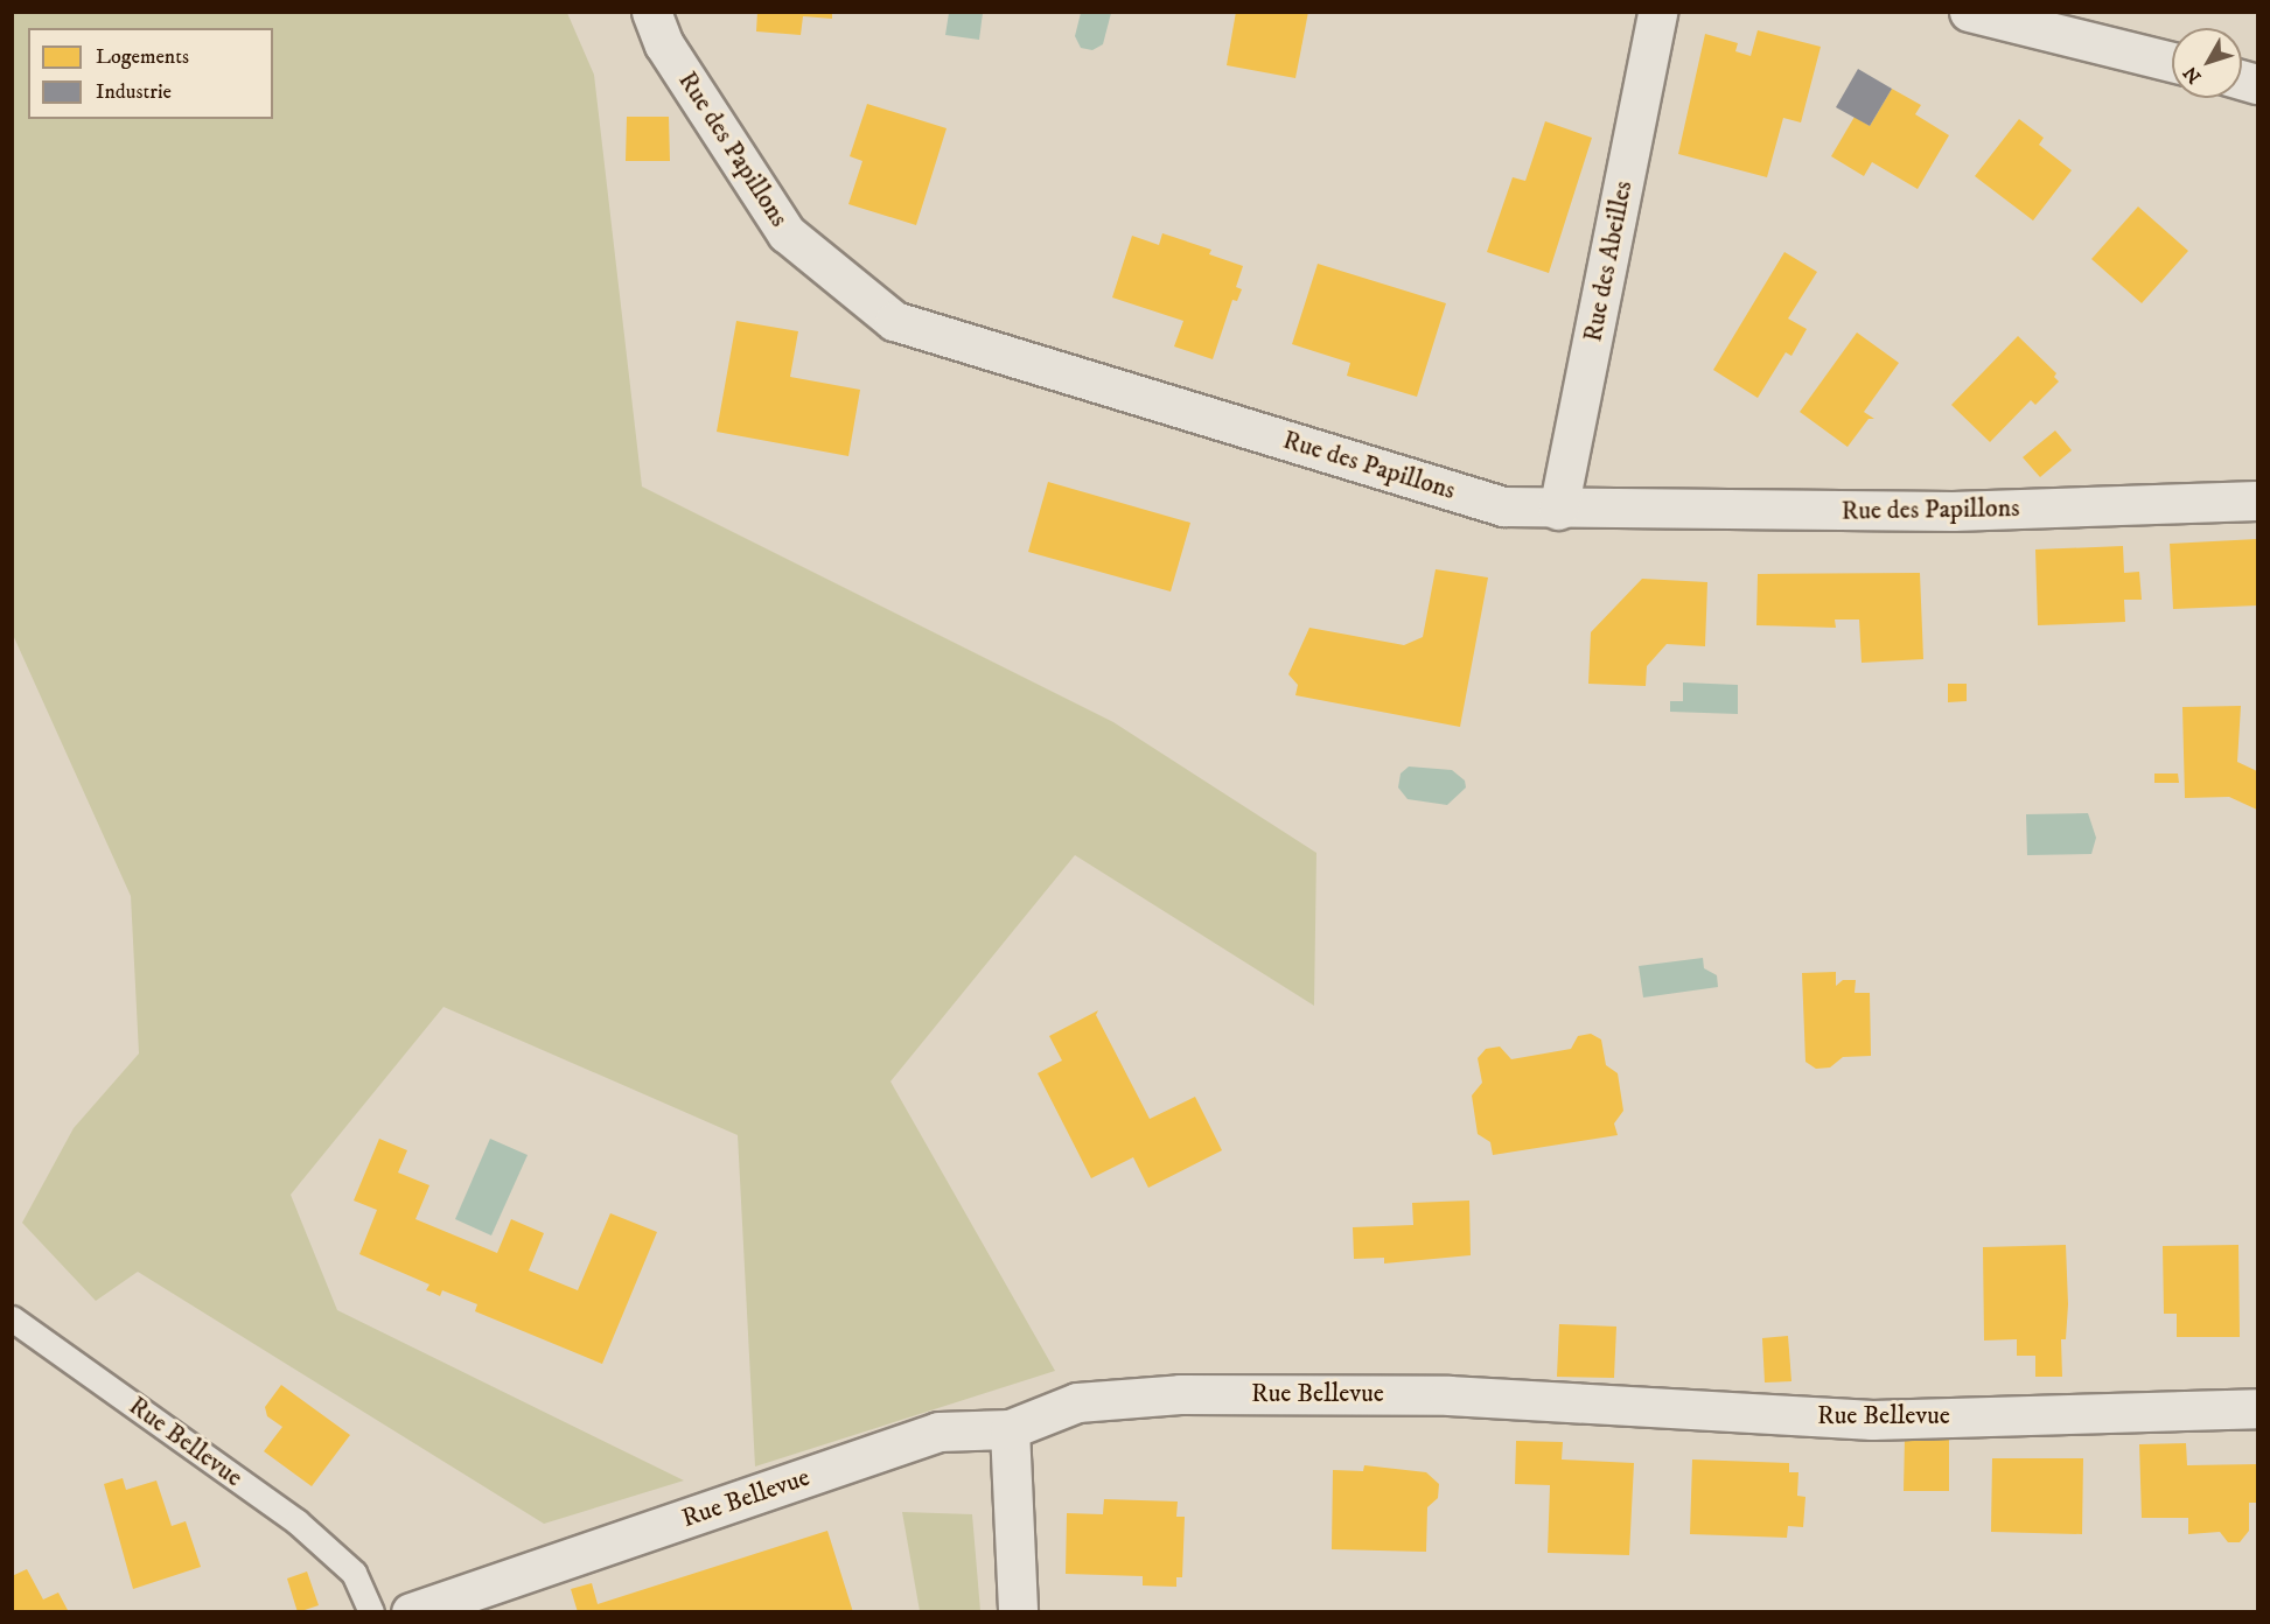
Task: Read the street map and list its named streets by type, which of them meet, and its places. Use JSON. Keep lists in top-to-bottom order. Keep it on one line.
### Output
{"streets":{"street":["Rue des Papillons","Rue des Abeilles","Rue Bellevue"]},"crossings":[["Rue des Papillons","Rue des Abeilles"]],"legend":["Logements","Industrie"],"north":"bottom left"}
